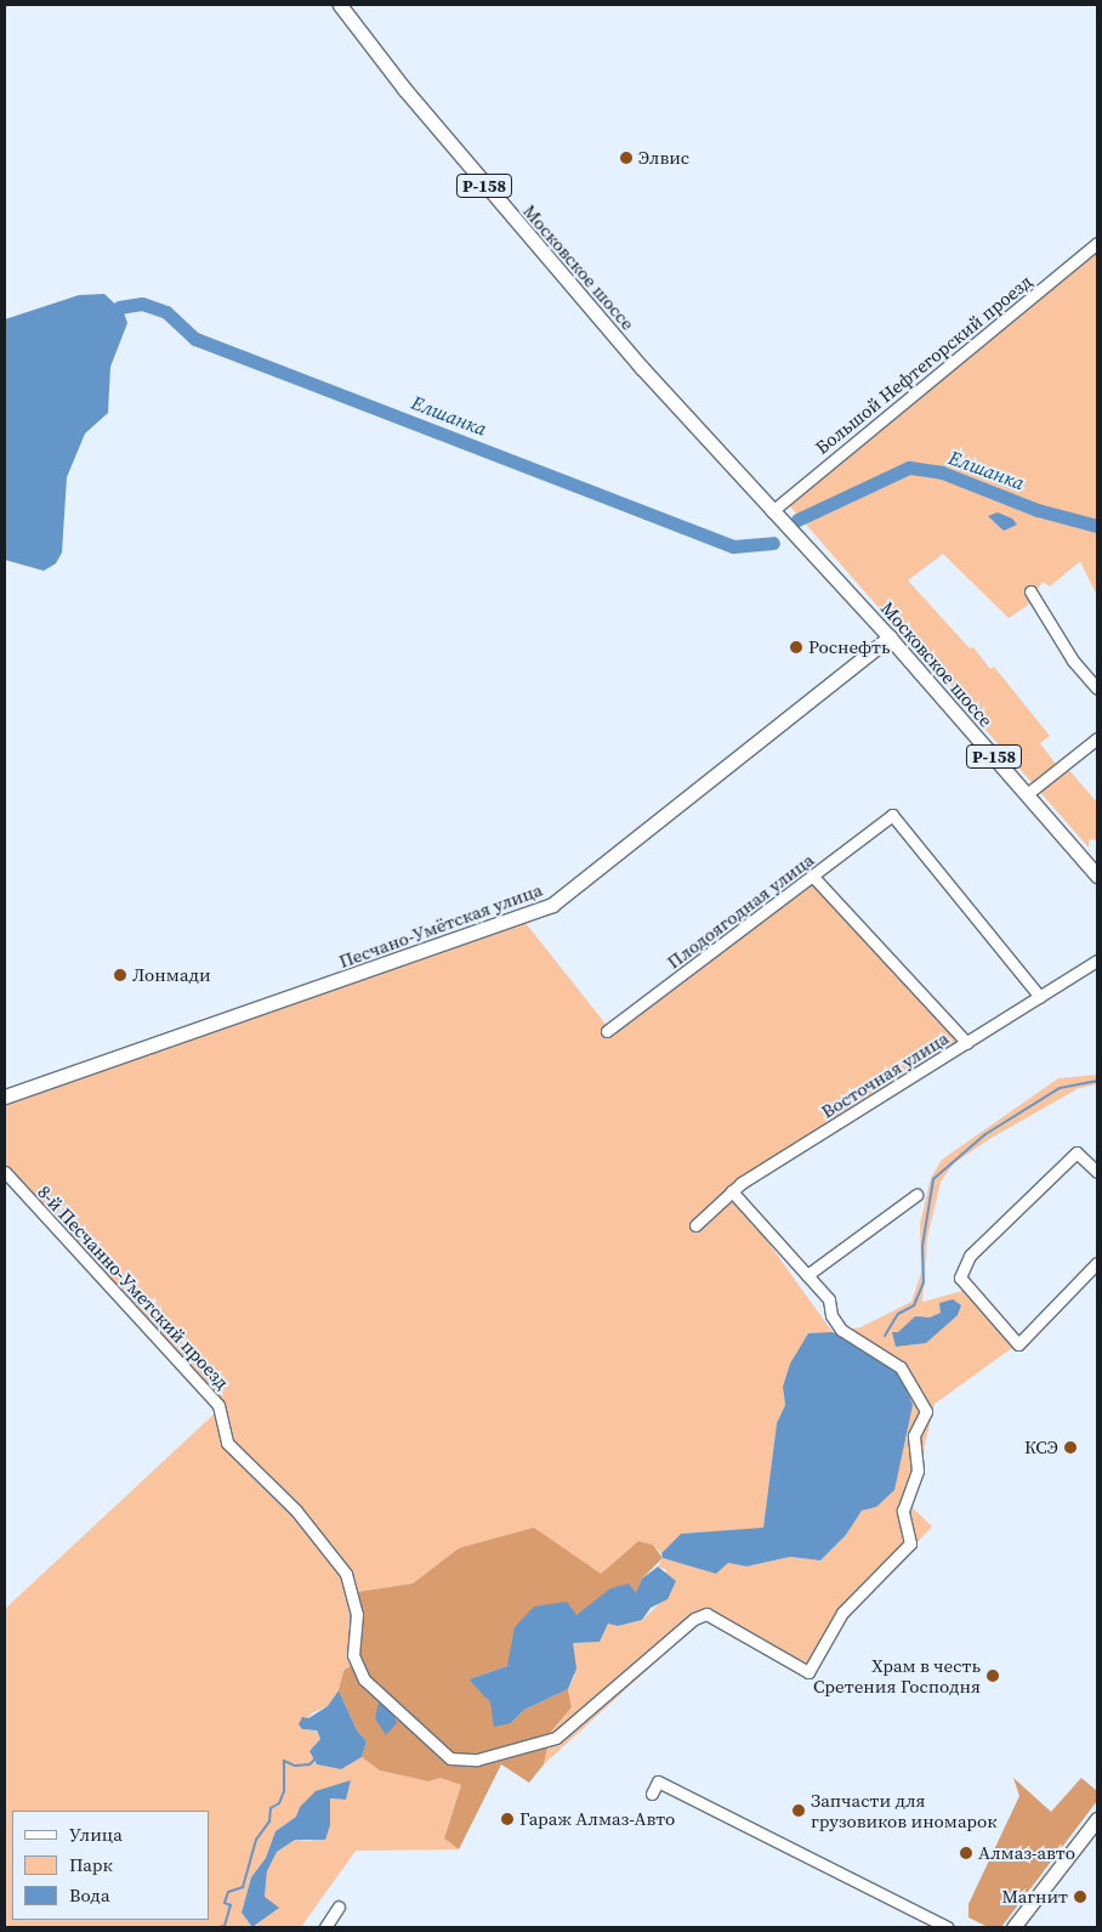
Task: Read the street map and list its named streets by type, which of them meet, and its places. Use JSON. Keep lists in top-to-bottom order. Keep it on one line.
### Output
{"streets":{"main road":["Р-158","Московское шоссе","Песчано-Умётская улица"],"street":["Большой Нефтегорский проезд","Плодоягодная улица","Восточная улица","8-й Песчанно-Уметский проезд"]},"crossings":[["Московское шоссе","Большой Нефтегорский проезд"],["Московское шоссе","Песчано-Умётская улица"],["Плодоягодная улица","Восточная улица"]],"water":["Елшанка"],"places":["Элвис","Роснефть","Лонмади","КСЭ","Храм в честь Сретения Господня","Запчасти для грузовиков иномарок","Гараж Алмаз-Авто","Алмаз-авто","Магнит"],"legend":["Улица","Парк","Вода"]}
